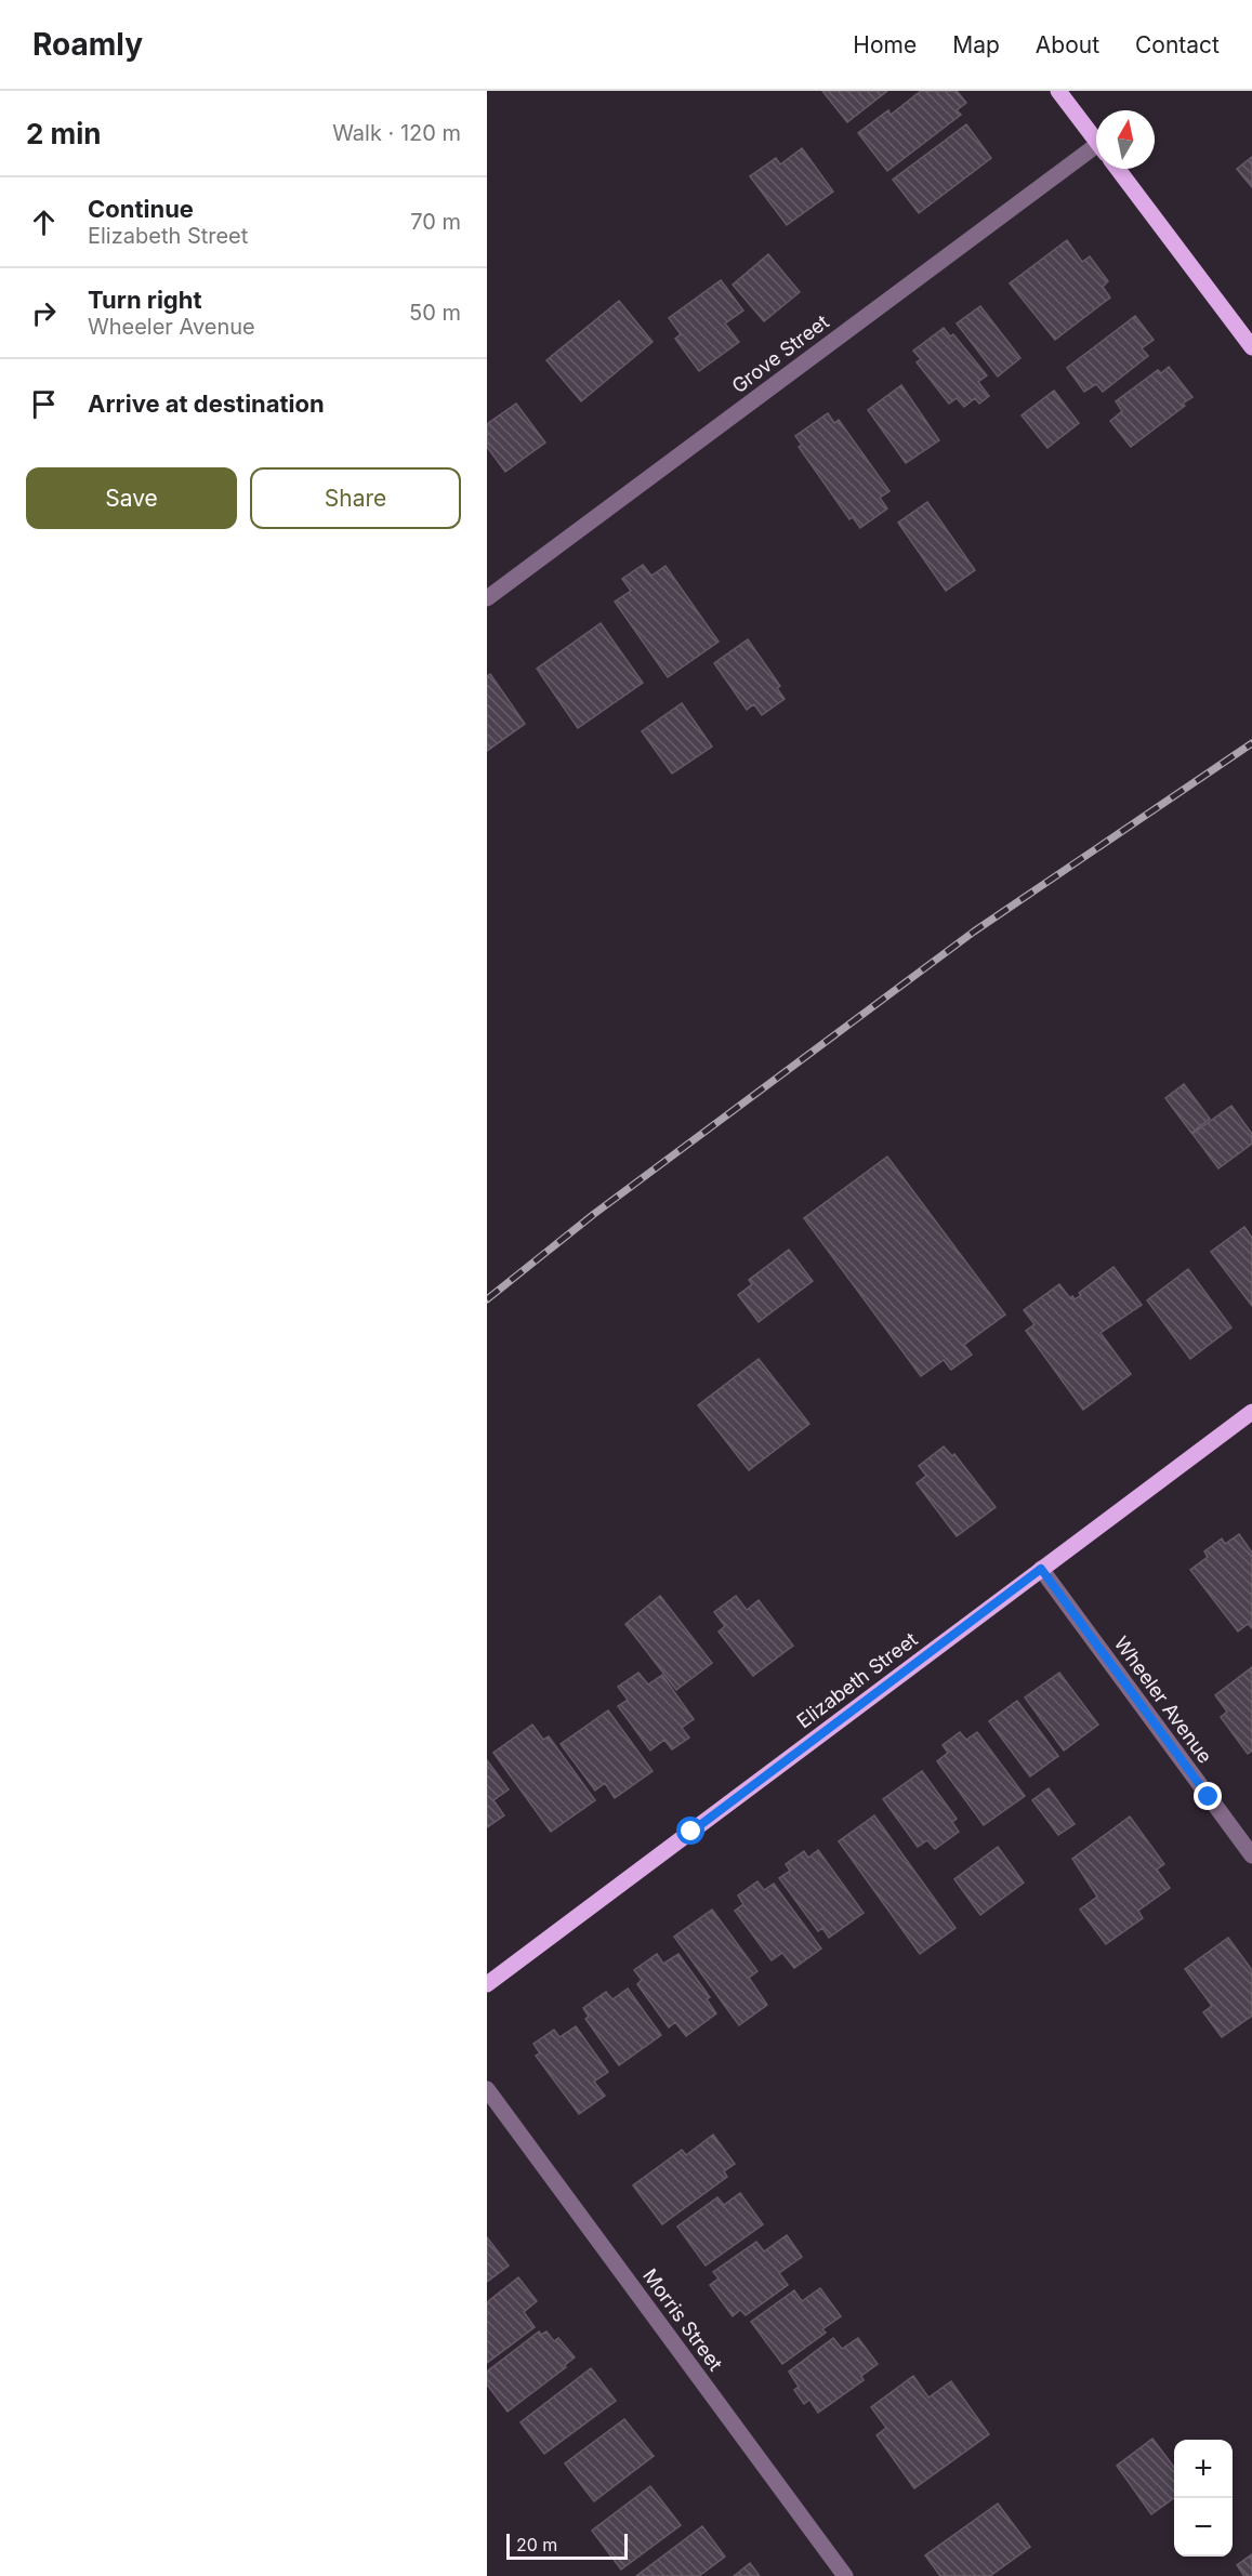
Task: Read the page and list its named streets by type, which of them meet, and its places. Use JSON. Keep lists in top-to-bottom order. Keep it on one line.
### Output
{"streets":{"main road":["Elizabeth Street"],"street":["Grove Street","Wheeler Avenue","Morris Street"]},"crossings":[["Elizabeth Street","Wheeler Avenue"]],"scale_bar":"20 m","north":"top","page":{"header":"Roamly","nav":["Home","Map","About","Contact"],"heading":["2 min","Walk · 120 m"],"list":[["Continue","Elizabeth Street","70 m"],["Turn right","Wheeler Avenue","50 m"],"Arrive at destination"],"buttons":["Save","Share"],"map_buttons":["+","−"],"scale":"20 m"}}
